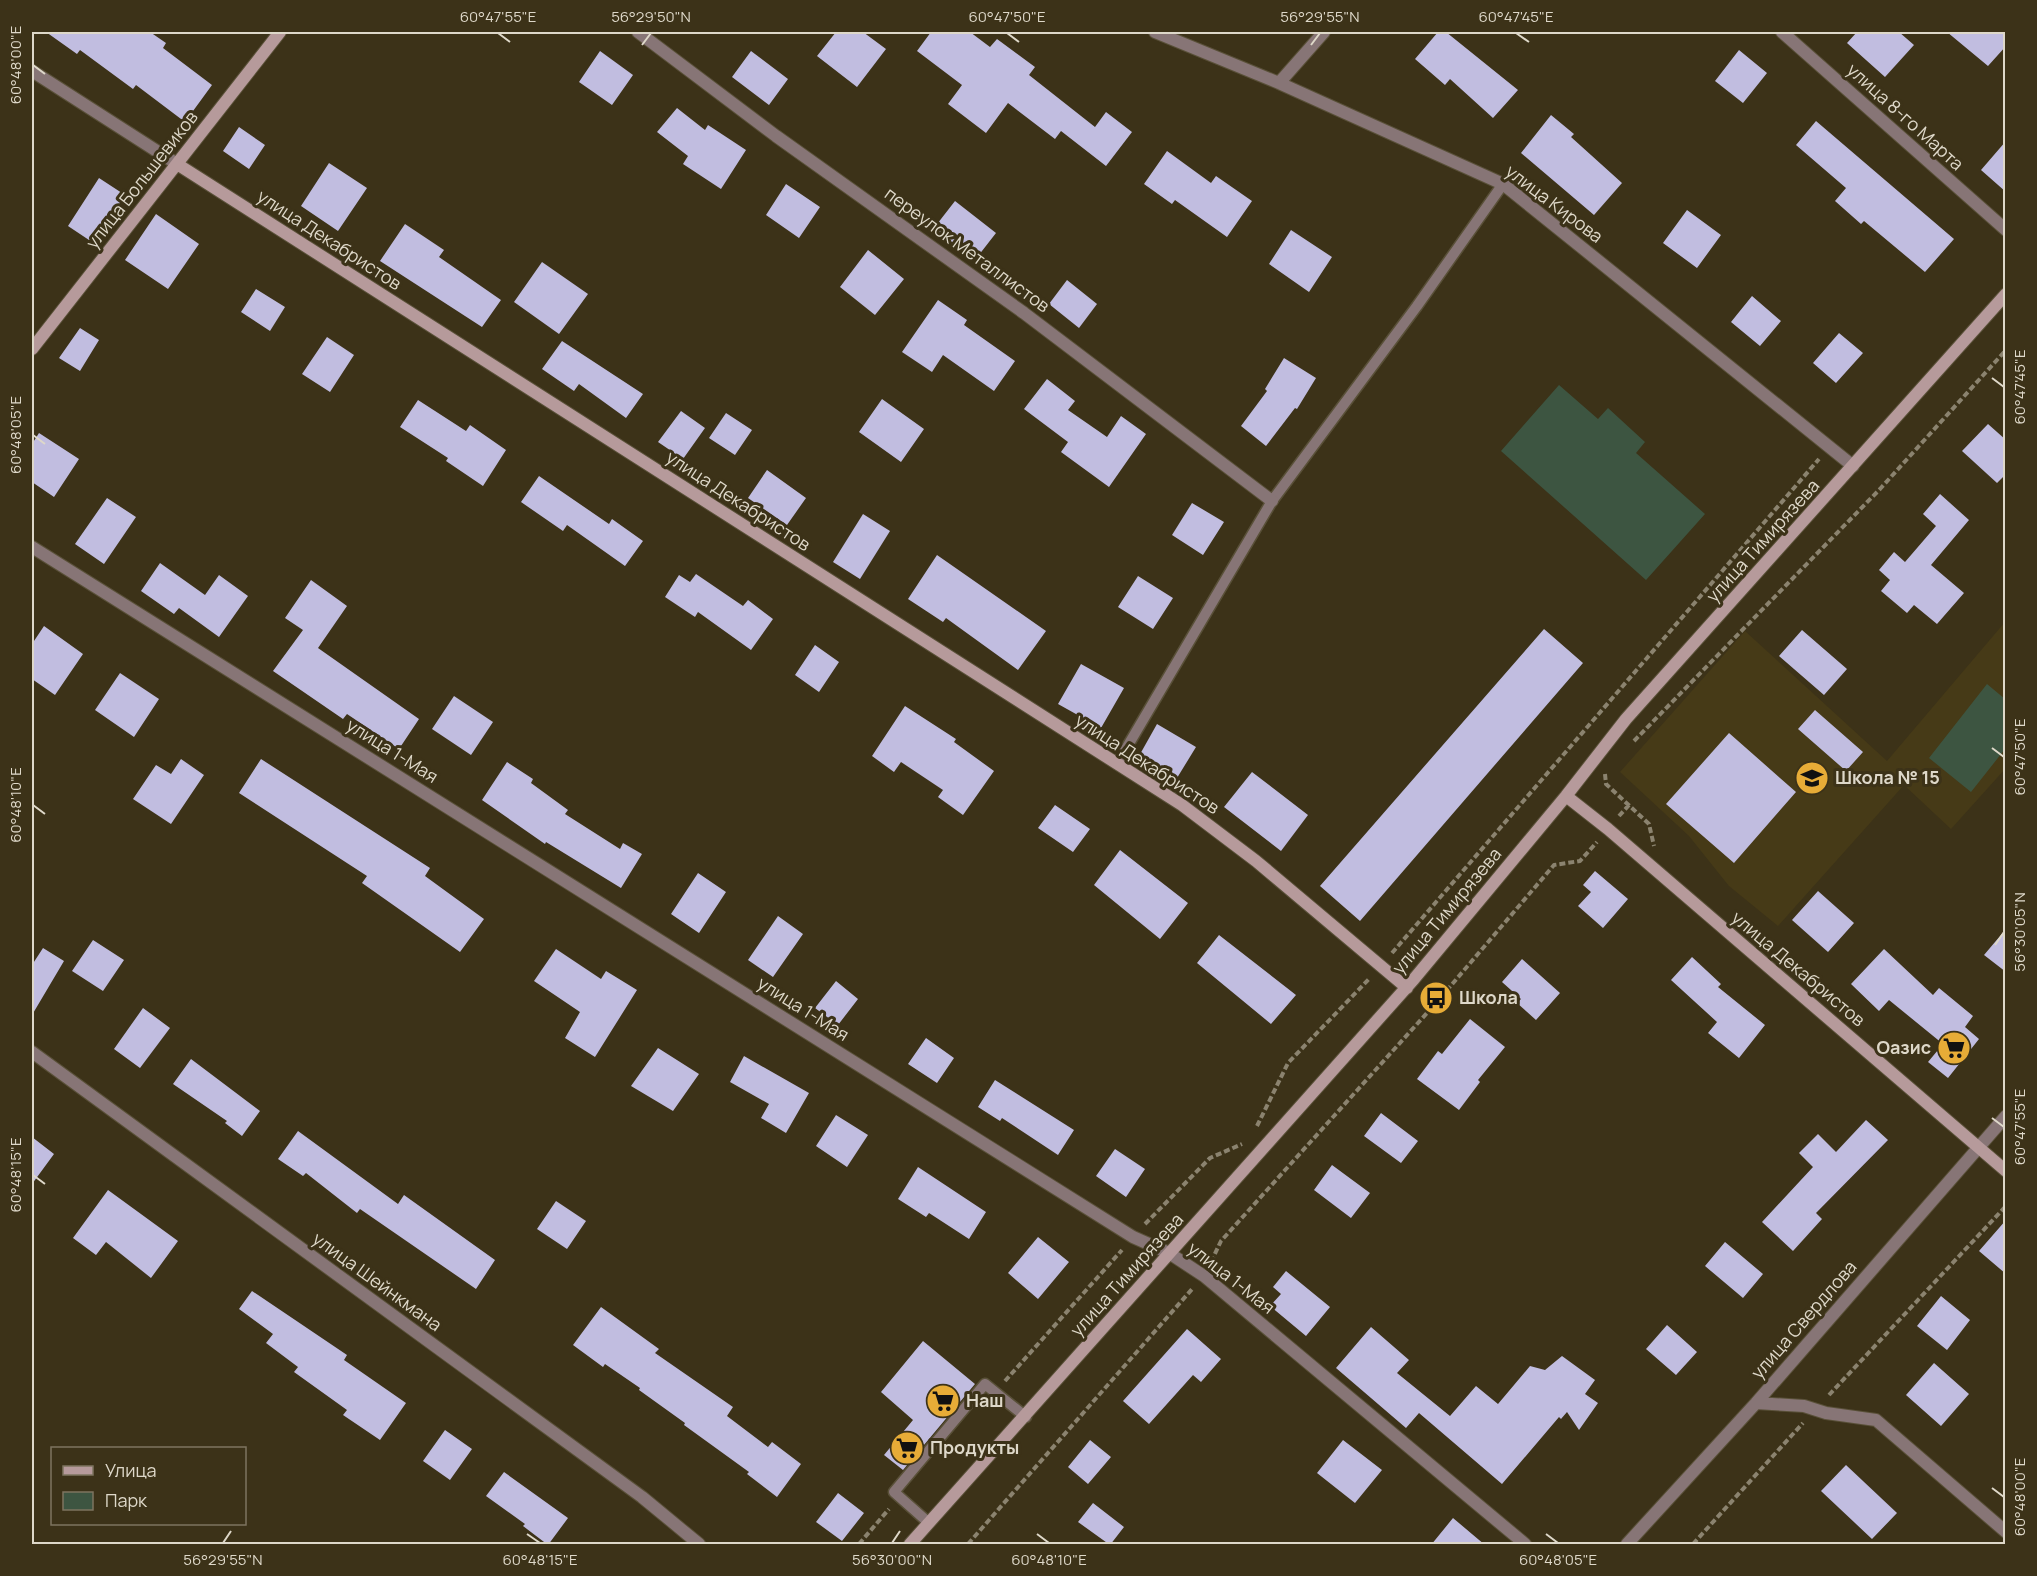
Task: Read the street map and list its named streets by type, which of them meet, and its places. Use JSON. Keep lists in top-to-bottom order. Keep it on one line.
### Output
{"streets":{"street":["улица 8-го Марта","улица Большевиков","улица Кирова","улица Декабристов","переулок Металлистов","улица Тимирязева","улица 1-Мая","улица Шейнкмана","улица Свердлова"]},"crossings":[["улица Большевиков","улица Декабристов"],["улица Кирова","улица Тимирязева"],["улица Декабристов","улица Тимирязева"],["улица Декабристов","улица Свердлова"],["улица Тимирязева","улица 1-Мая"]],"places":{"school or university":["Школа № 15"],"bus stop":["Школа"],"supermarket":["Оазис","Наш","Продукты"]},"legend":["Улица","Парк"],"coordinates":["60°47'55\"E","56°29'50\"N","60°47'50\"E","56°29'55\"N","60°47'45\"E","60°48'00\"E","60°48'05\"E","60°48'10\"E","56°30'05\"N","60°48'15\"E","56°30'00\"N"]}
